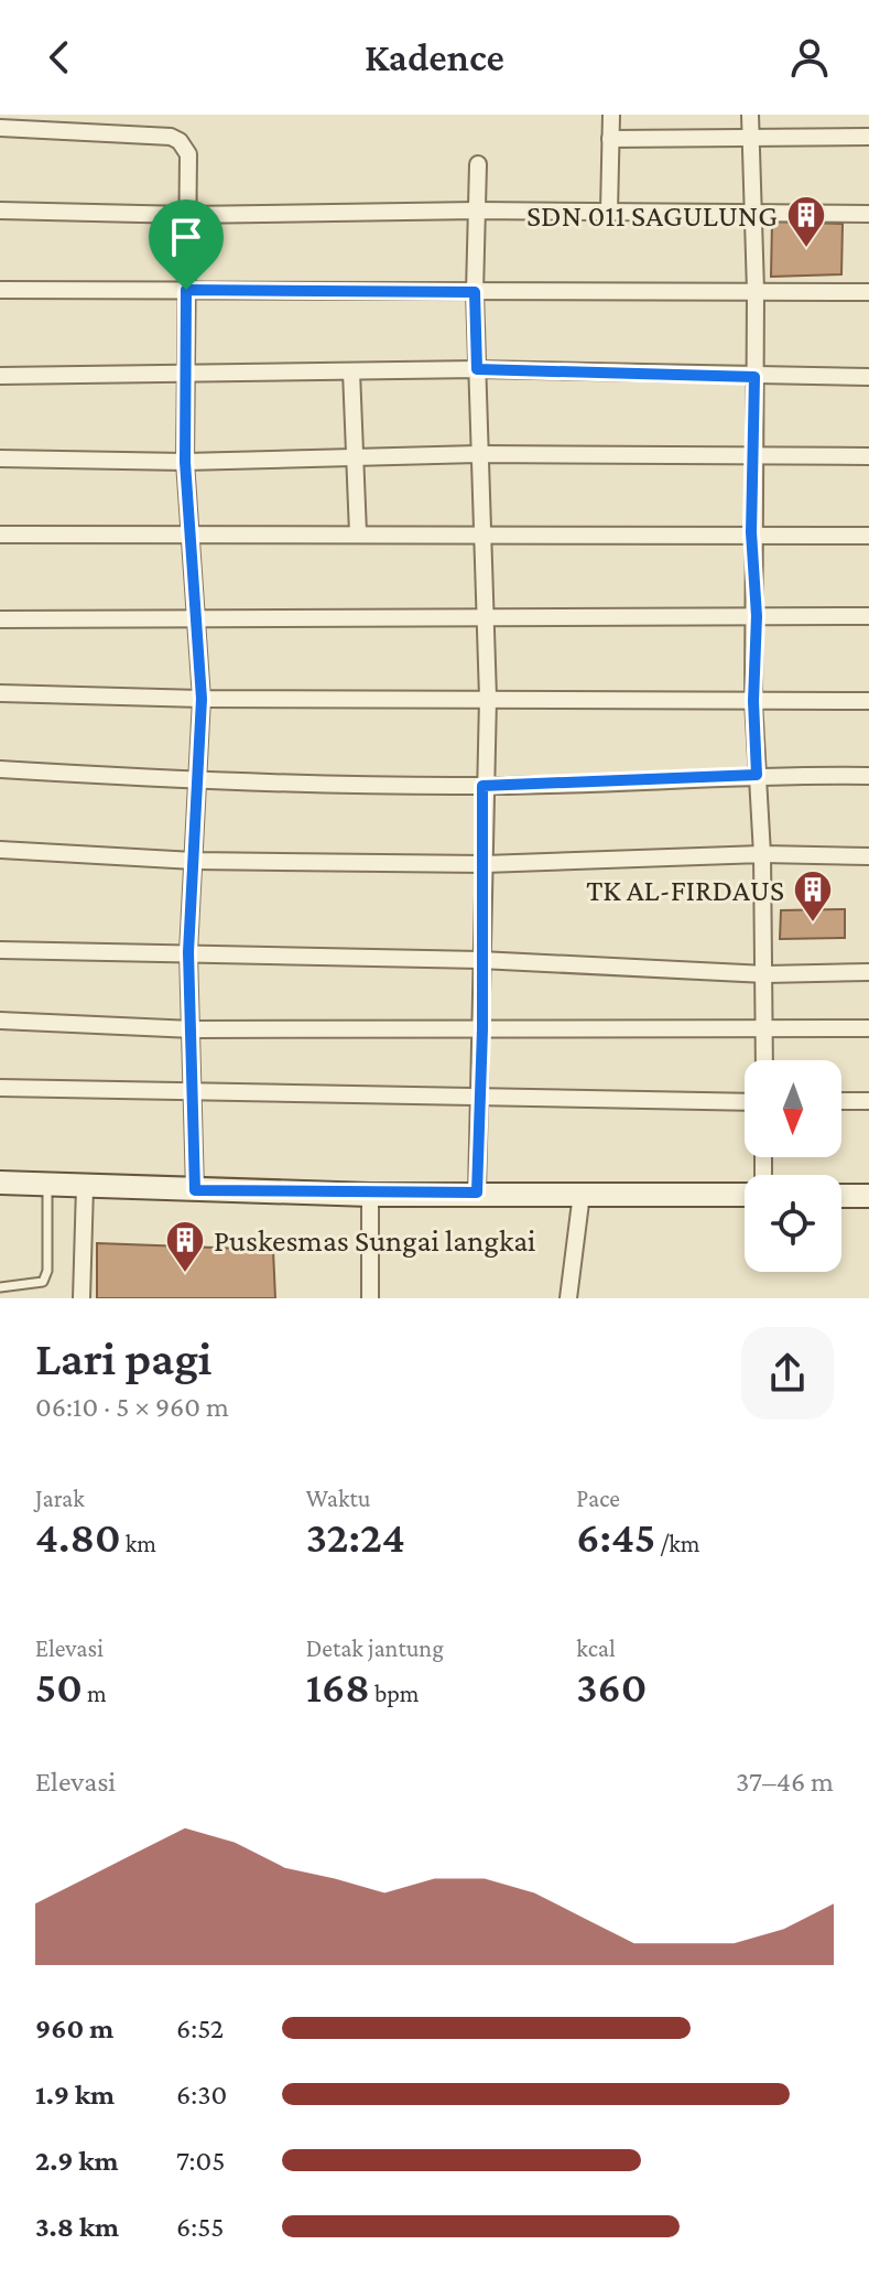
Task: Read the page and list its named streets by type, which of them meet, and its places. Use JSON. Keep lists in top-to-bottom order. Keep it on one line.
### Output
{"places":{"building":["SDN 011 SAGULUNG","TK AL-FIRDAUS","Puskesmas Sungai langkai"]},"north":"bottom","page":{"header":"Kadence","heading":["Lari pagi","06:10 · 5 × 960 m"],"stats":[["Jarak","4.80 km"],["Waktu","32:24"],["Pace","6:45 /km"],["Elevasi","50 m"],["Detak jantung","168 bpm"],["kcal","360"]],"chart":["Elevasi","37–46 m"],"list":[{"name":"960 m","note":"6:52"},{"name":"1.9 km","note":"6:30"},{"name":"2.9 km","note":"7:05"},{"name":"3.8 km","note":"6:55"}]}}
